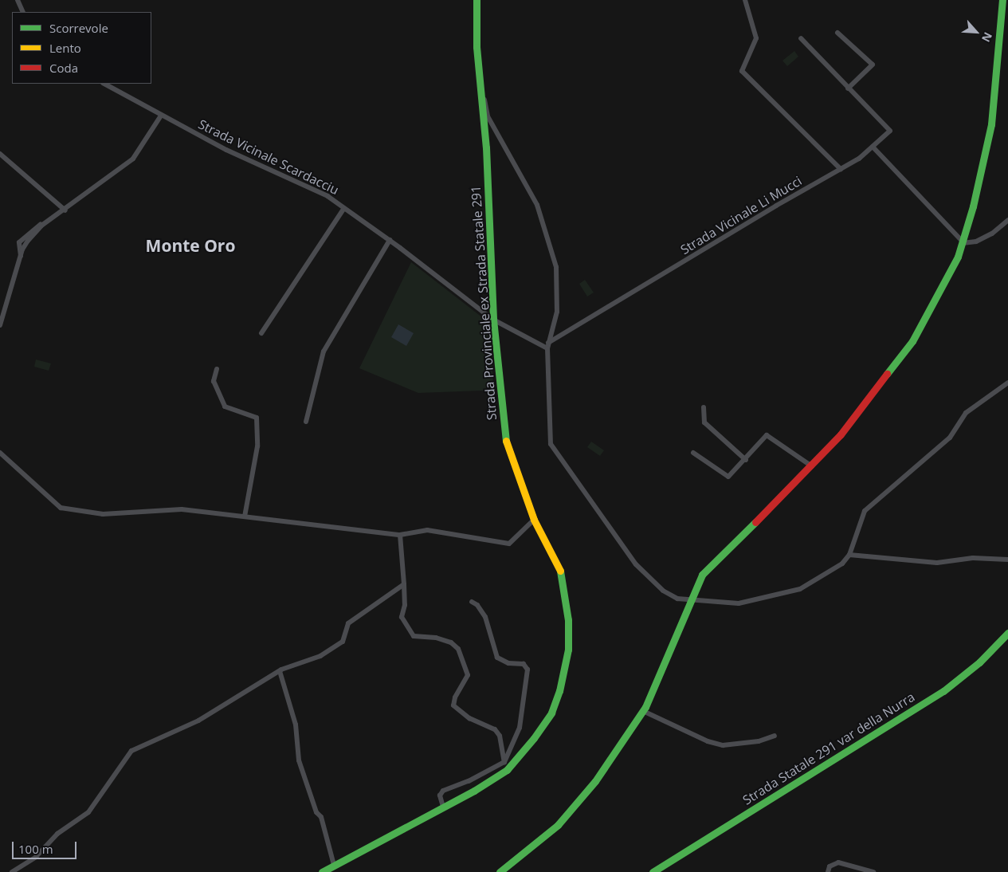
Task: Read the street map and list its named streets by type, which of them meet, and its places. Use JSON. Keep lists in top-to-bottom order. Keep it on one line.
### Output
{"streets":{"main road":["Strada Provinciale ex Strada Statale 291","Strada Statale 291 var della Nurra"],"street":["Strada Vicinale Scardacciu","Strada Vicinale Li Mucci"]},"crossings":[["Strada Vicinale Scardacciu","Strada Vicinale Li Mucci"],["Strada Vicinale Scardacciu","Strada Provinciale ex Strada Statale 291"]],"districts":["Monte Oro"],"legend":["Scorrevole","Lento","Coda"],"scale_bar":"100 m","north":"bottom right"}
